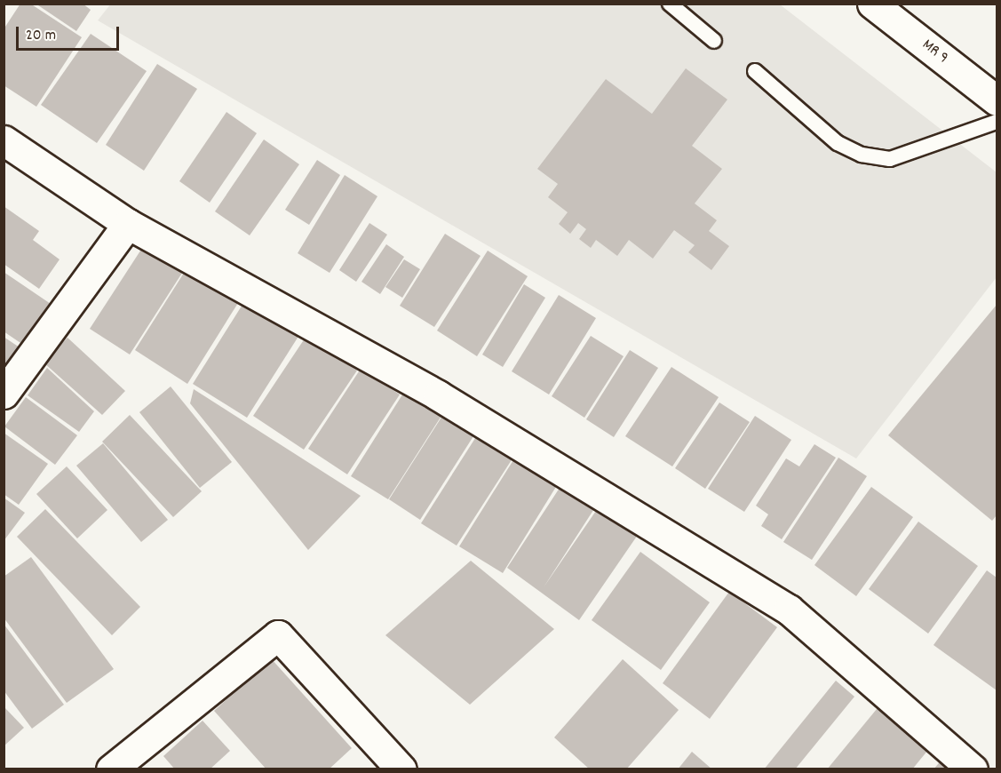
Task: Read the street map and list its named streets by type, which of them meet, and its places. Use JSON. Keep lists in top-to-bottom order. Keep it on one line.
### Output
{"streets":{"street":["MR 9"]},"scale_bar":"20 m"}
